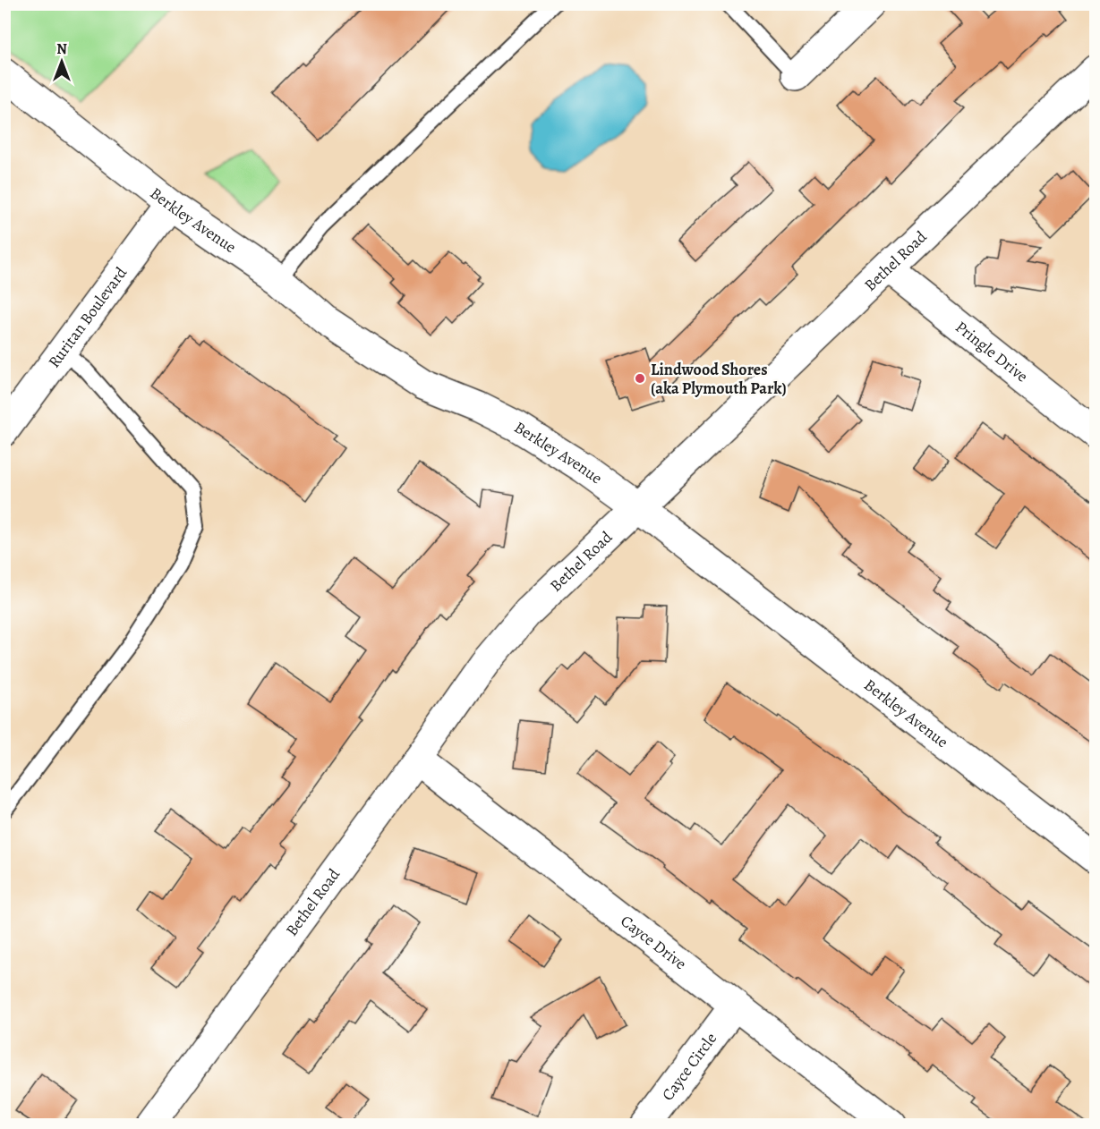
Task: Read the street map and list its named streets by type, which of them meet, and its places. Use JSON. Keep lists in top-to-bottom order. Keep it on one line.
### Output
{"streets":{"street":["Berkley Avenue","Bethel Road","Ruritan Boulevard","Pringle Drive","Cayce Drive","Cayce Circle"]},"crossings":[["Berkley Avenue","Bethel Road"],["Berkley Avenue","Ruritan Boulevard"],["Bethel Road","Pringle Drive"],["Bethel Road","Cayce Drive"],["Cayce Drive","Cayce Circle"]],"places":["Lindwood Shores (aka Plymouth Park)"],"north":"top"}
